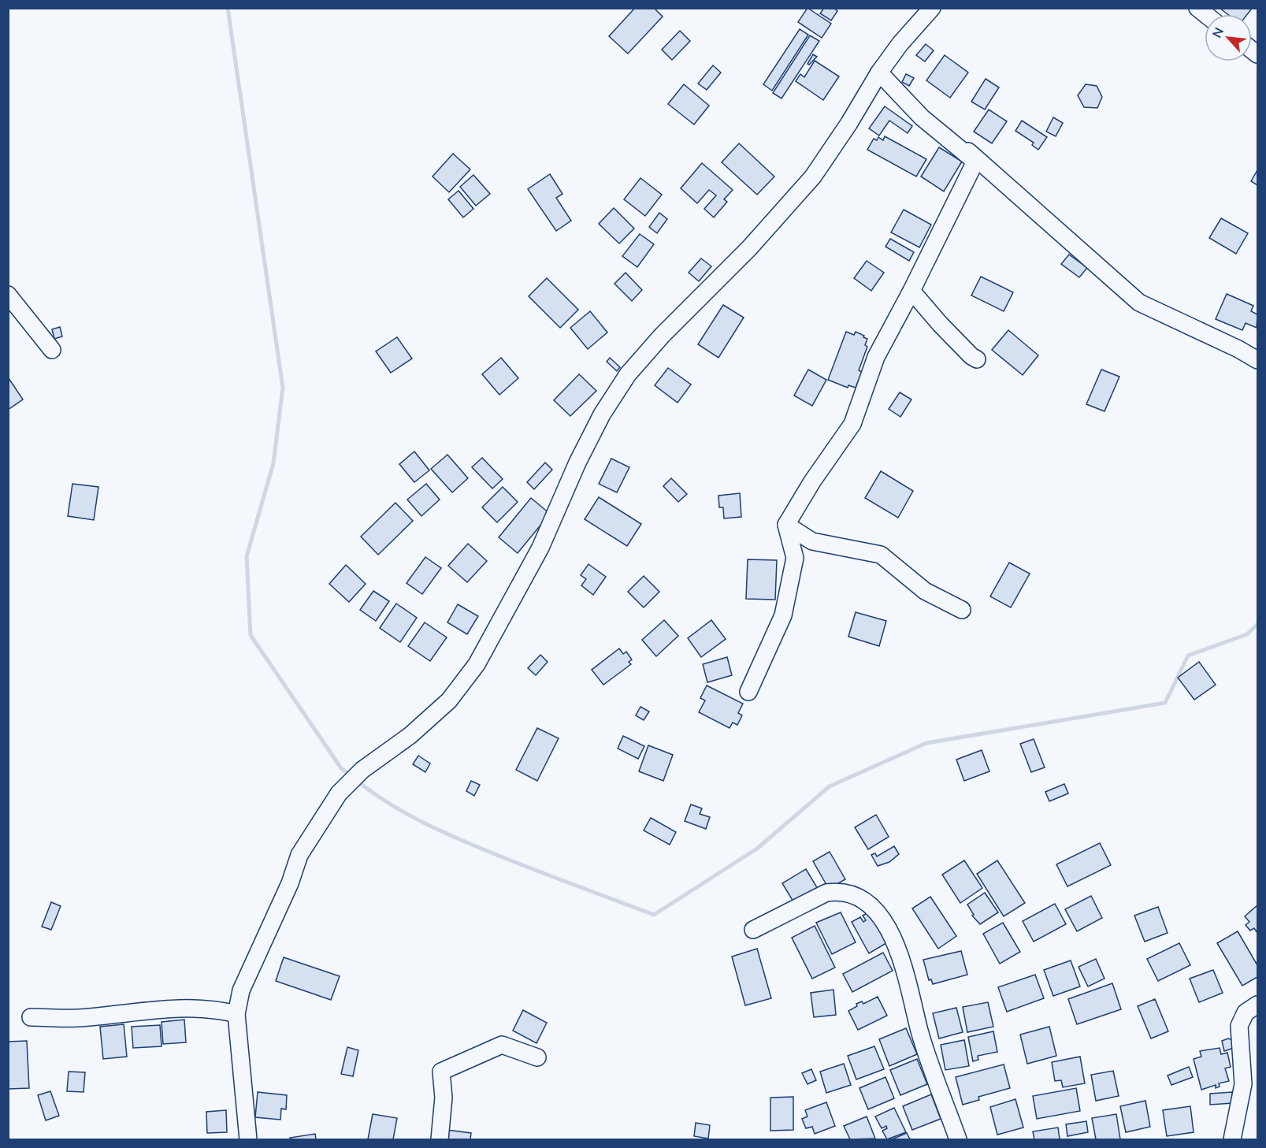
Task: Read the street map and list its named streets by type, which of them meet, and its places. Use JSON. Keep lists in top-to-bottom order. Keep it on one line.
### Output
{"north":"top left"}
